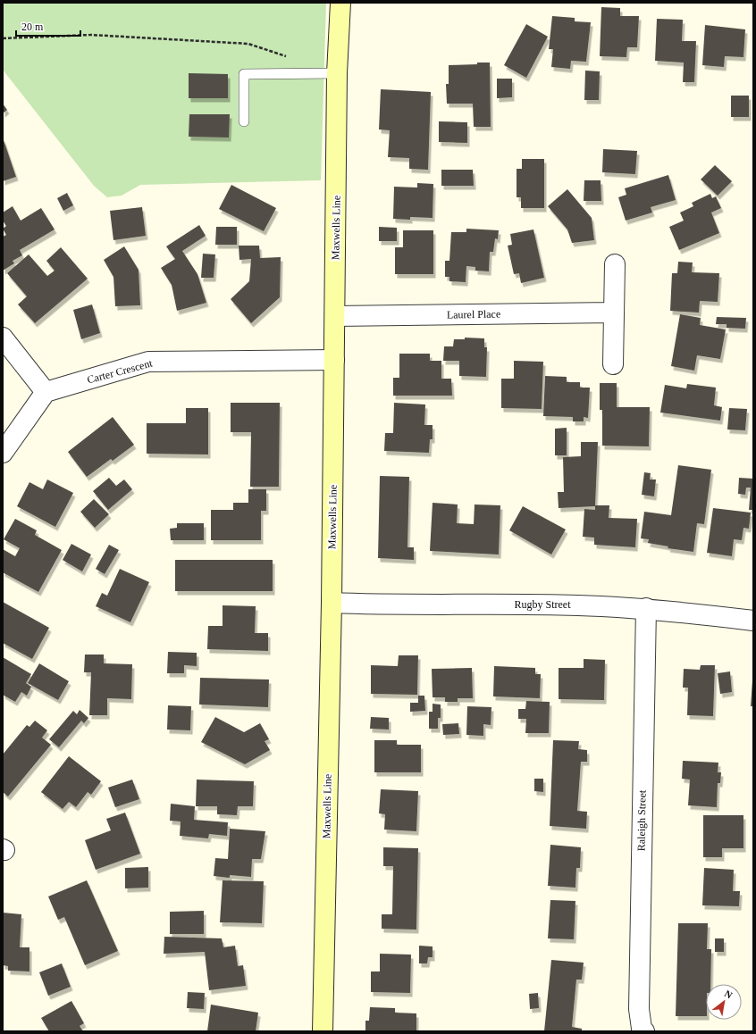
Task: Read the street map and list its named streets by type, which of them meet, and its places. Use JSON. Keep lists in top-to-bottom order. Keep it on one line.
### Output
{"streets":{"main road":["Maxwells Line"],"street":["Laurel Place","Carter Crescent","Rugby Street","Raleigh Street"]},"crossings":[["Maxwells Line","Laurel Place"],["Maxwells Line","Carter Crescent"],["Maxwells Line","Rugby Street"],["Rugby Street","Raleigh Street"]],"scale_bar":"20 m","north":"top right"}
